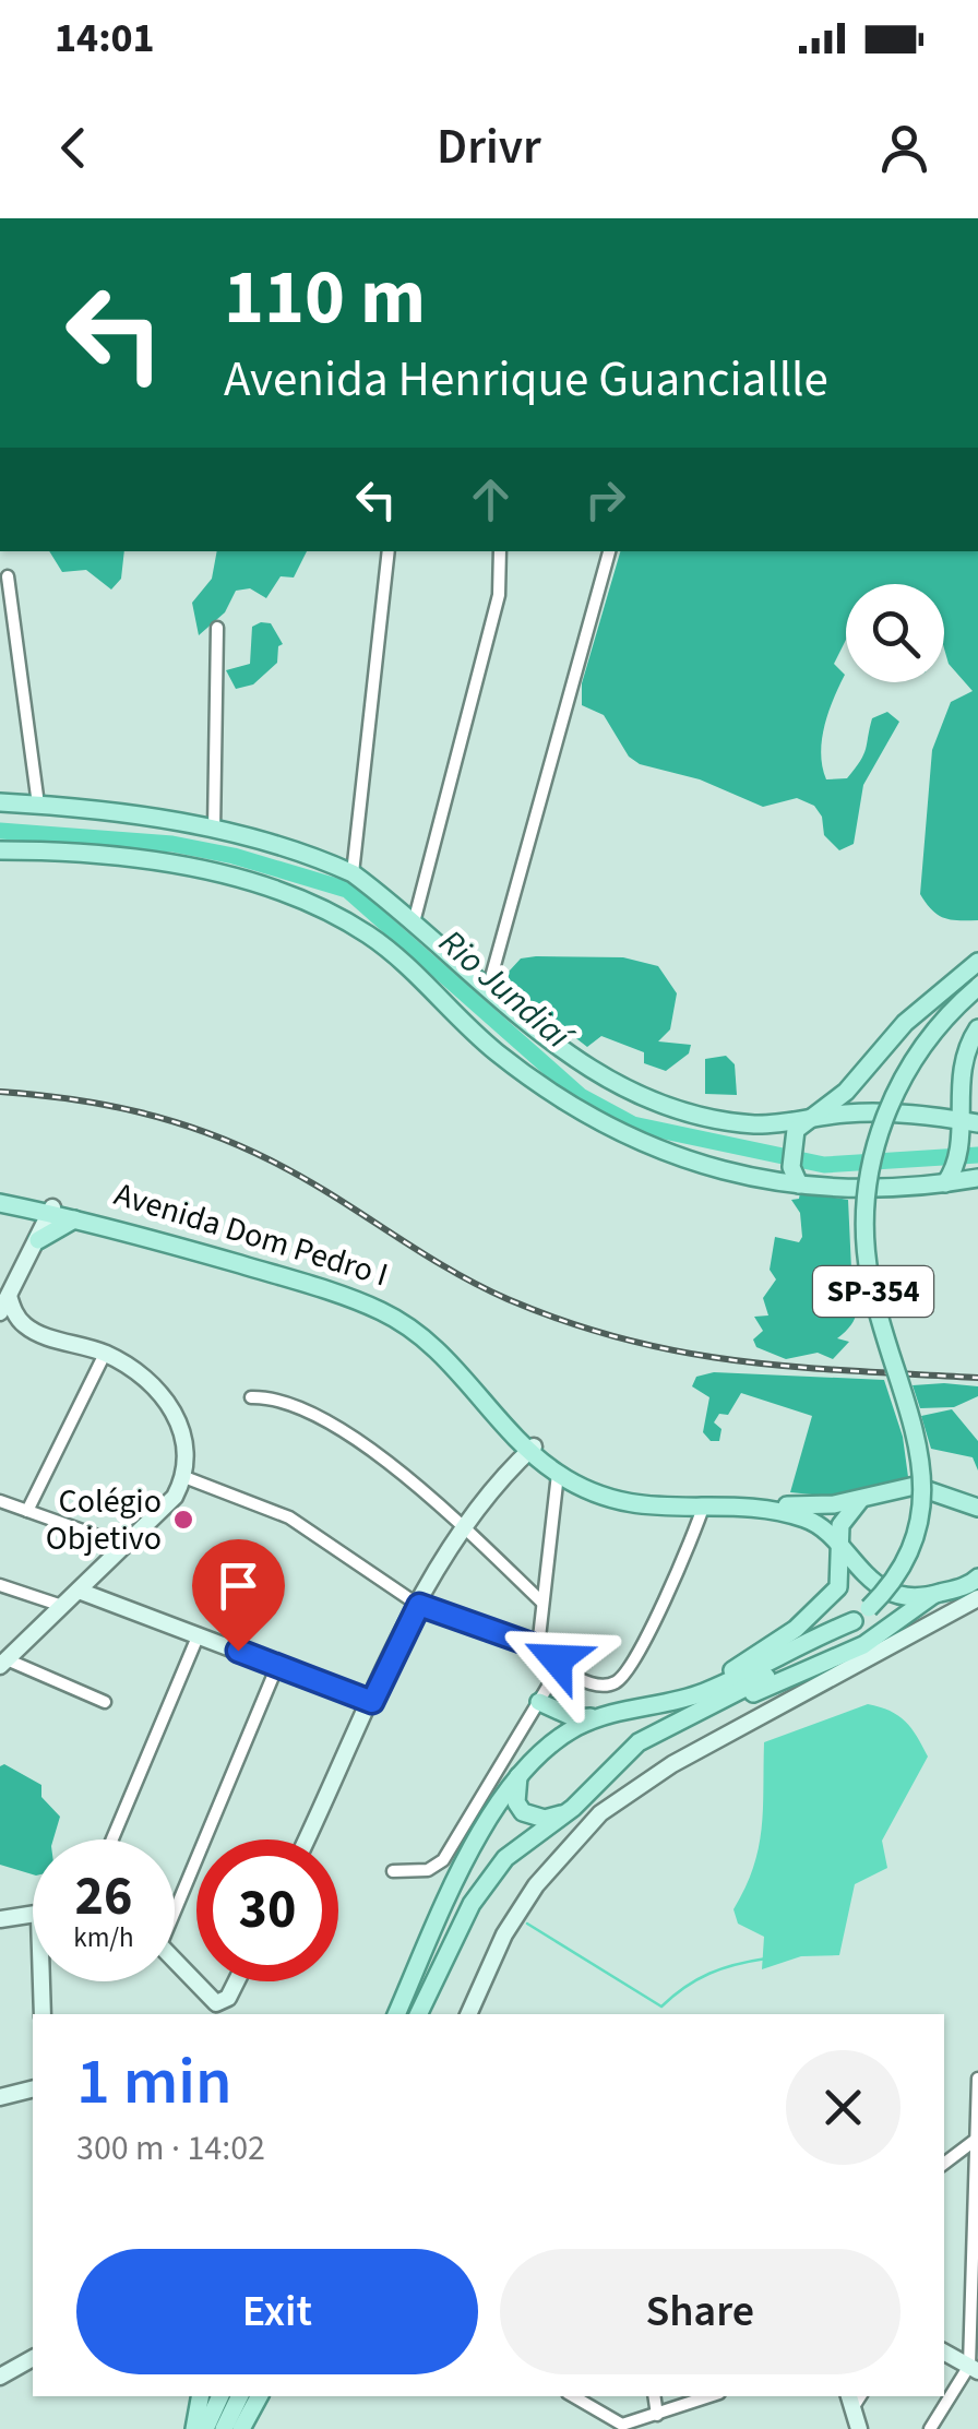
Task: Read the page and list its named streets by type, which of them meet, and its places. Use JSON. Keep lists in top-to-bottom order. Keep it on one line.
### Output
{"streets":{"main road":["Avenida Dom Pedro I","SP-354"]},"water":["Rio Jundiaí"],"places":["Colégio Objetivo"],"page":{"status":"14:01","header":"Drivr","turn":["110 m","Avenida Henrique Guanciallle"],"speed":"26 km/h","limit":"30","heading":["1 min","300 m · 14:02"],"buttons":["Exit","Share"]}}
